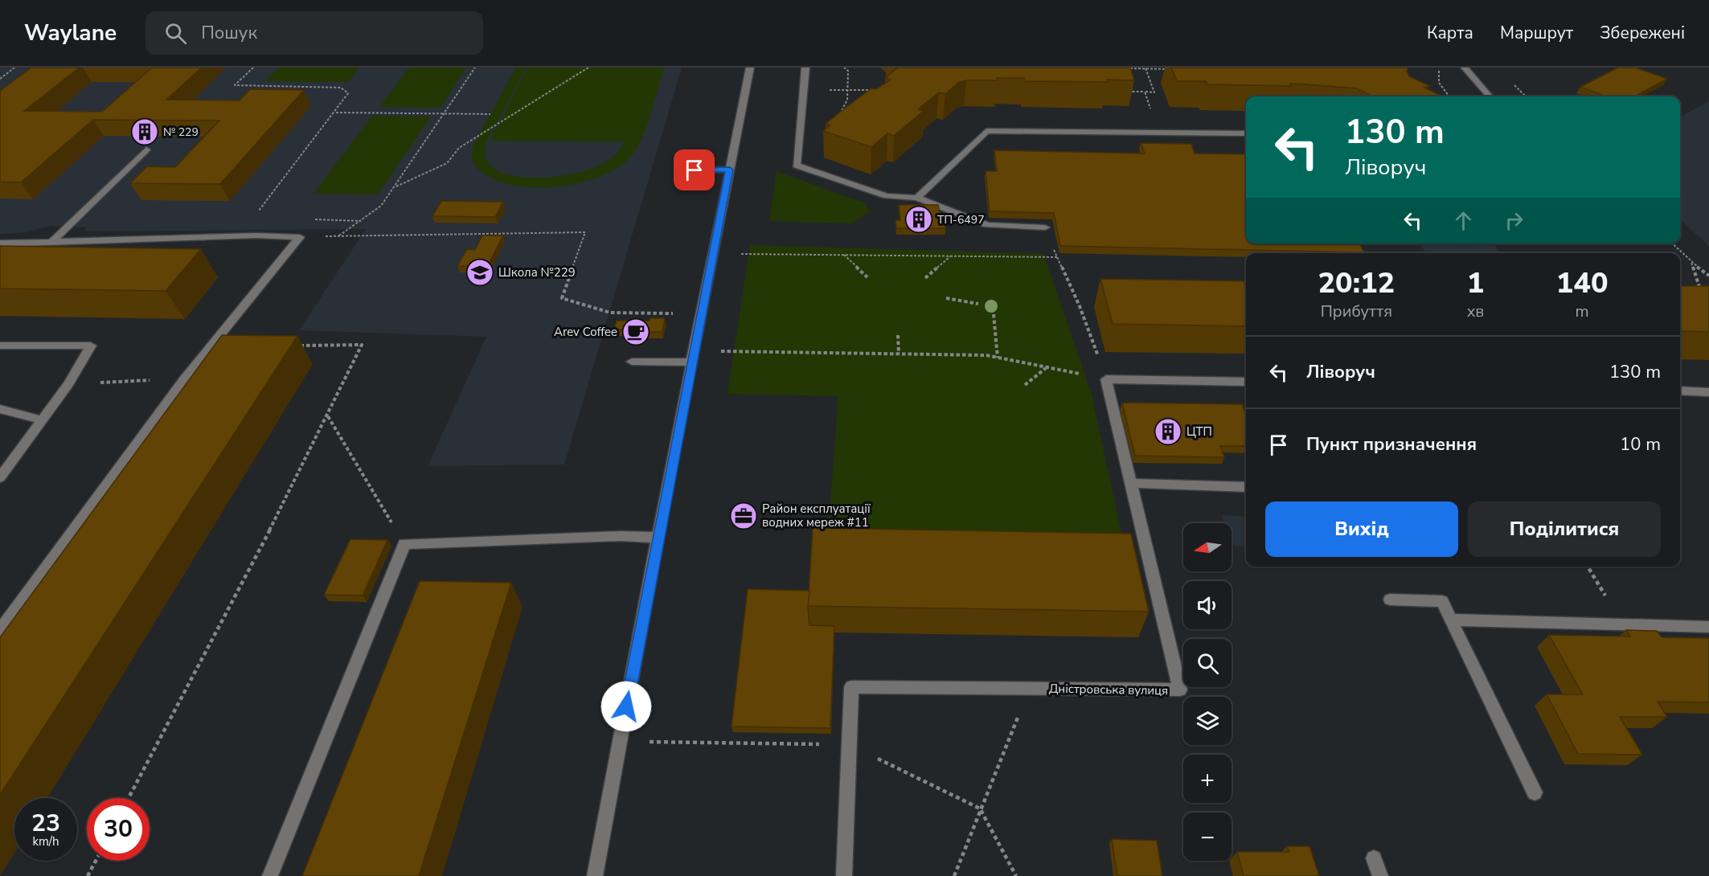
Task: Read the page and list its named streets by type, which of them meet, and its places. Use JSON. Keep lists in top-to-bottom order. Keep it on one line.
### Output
{"streets":{"street":["Дністровська вулиця"]},"places":{"building":["№ 229","ТП-6497","ЦТП"],"school or university":["Школа №229"],"cafe":["Arev Coffee"],"office":["Район експлуатації водних мереж #11"]},"north":"left","page":{"header":"Waylane","search":"Пошук","nav":["Карта","Маршрут","Збережені"],"turn":["130 m","Ліворуч"],"eta":["20:12","Прибуття","1","хв","140","m"],"list":[{"name":"Ліворуч","value":"130 m"},{"name":"Пункт призначення","value":"10 m"}],"buttons":["Вихід","Поділитися"],"map_buttons":["+","−"],"speed":"23 km/h","limit":"30"}}
